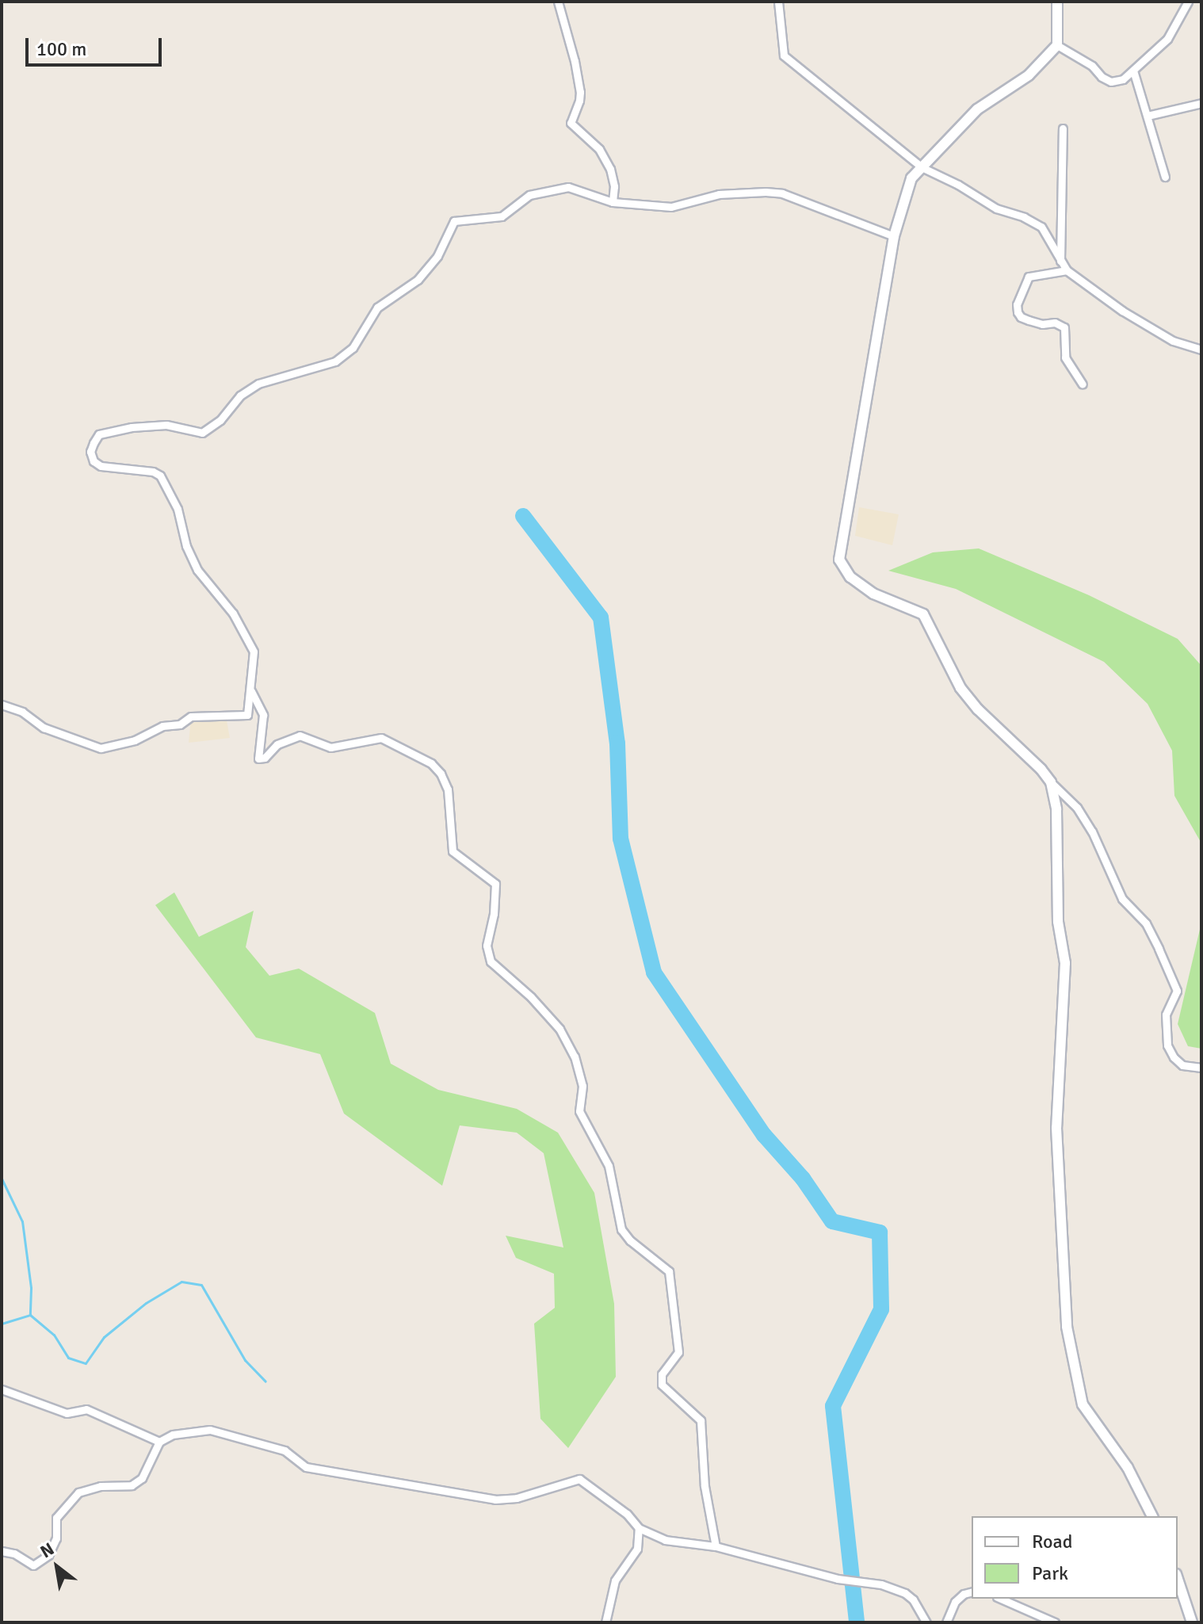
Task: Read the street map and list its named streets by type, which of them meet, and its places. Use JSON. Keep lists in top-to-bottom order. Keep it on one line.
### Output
{"legend":["Road","Park"],"scale_bar":"100 m","north":"top left"}
